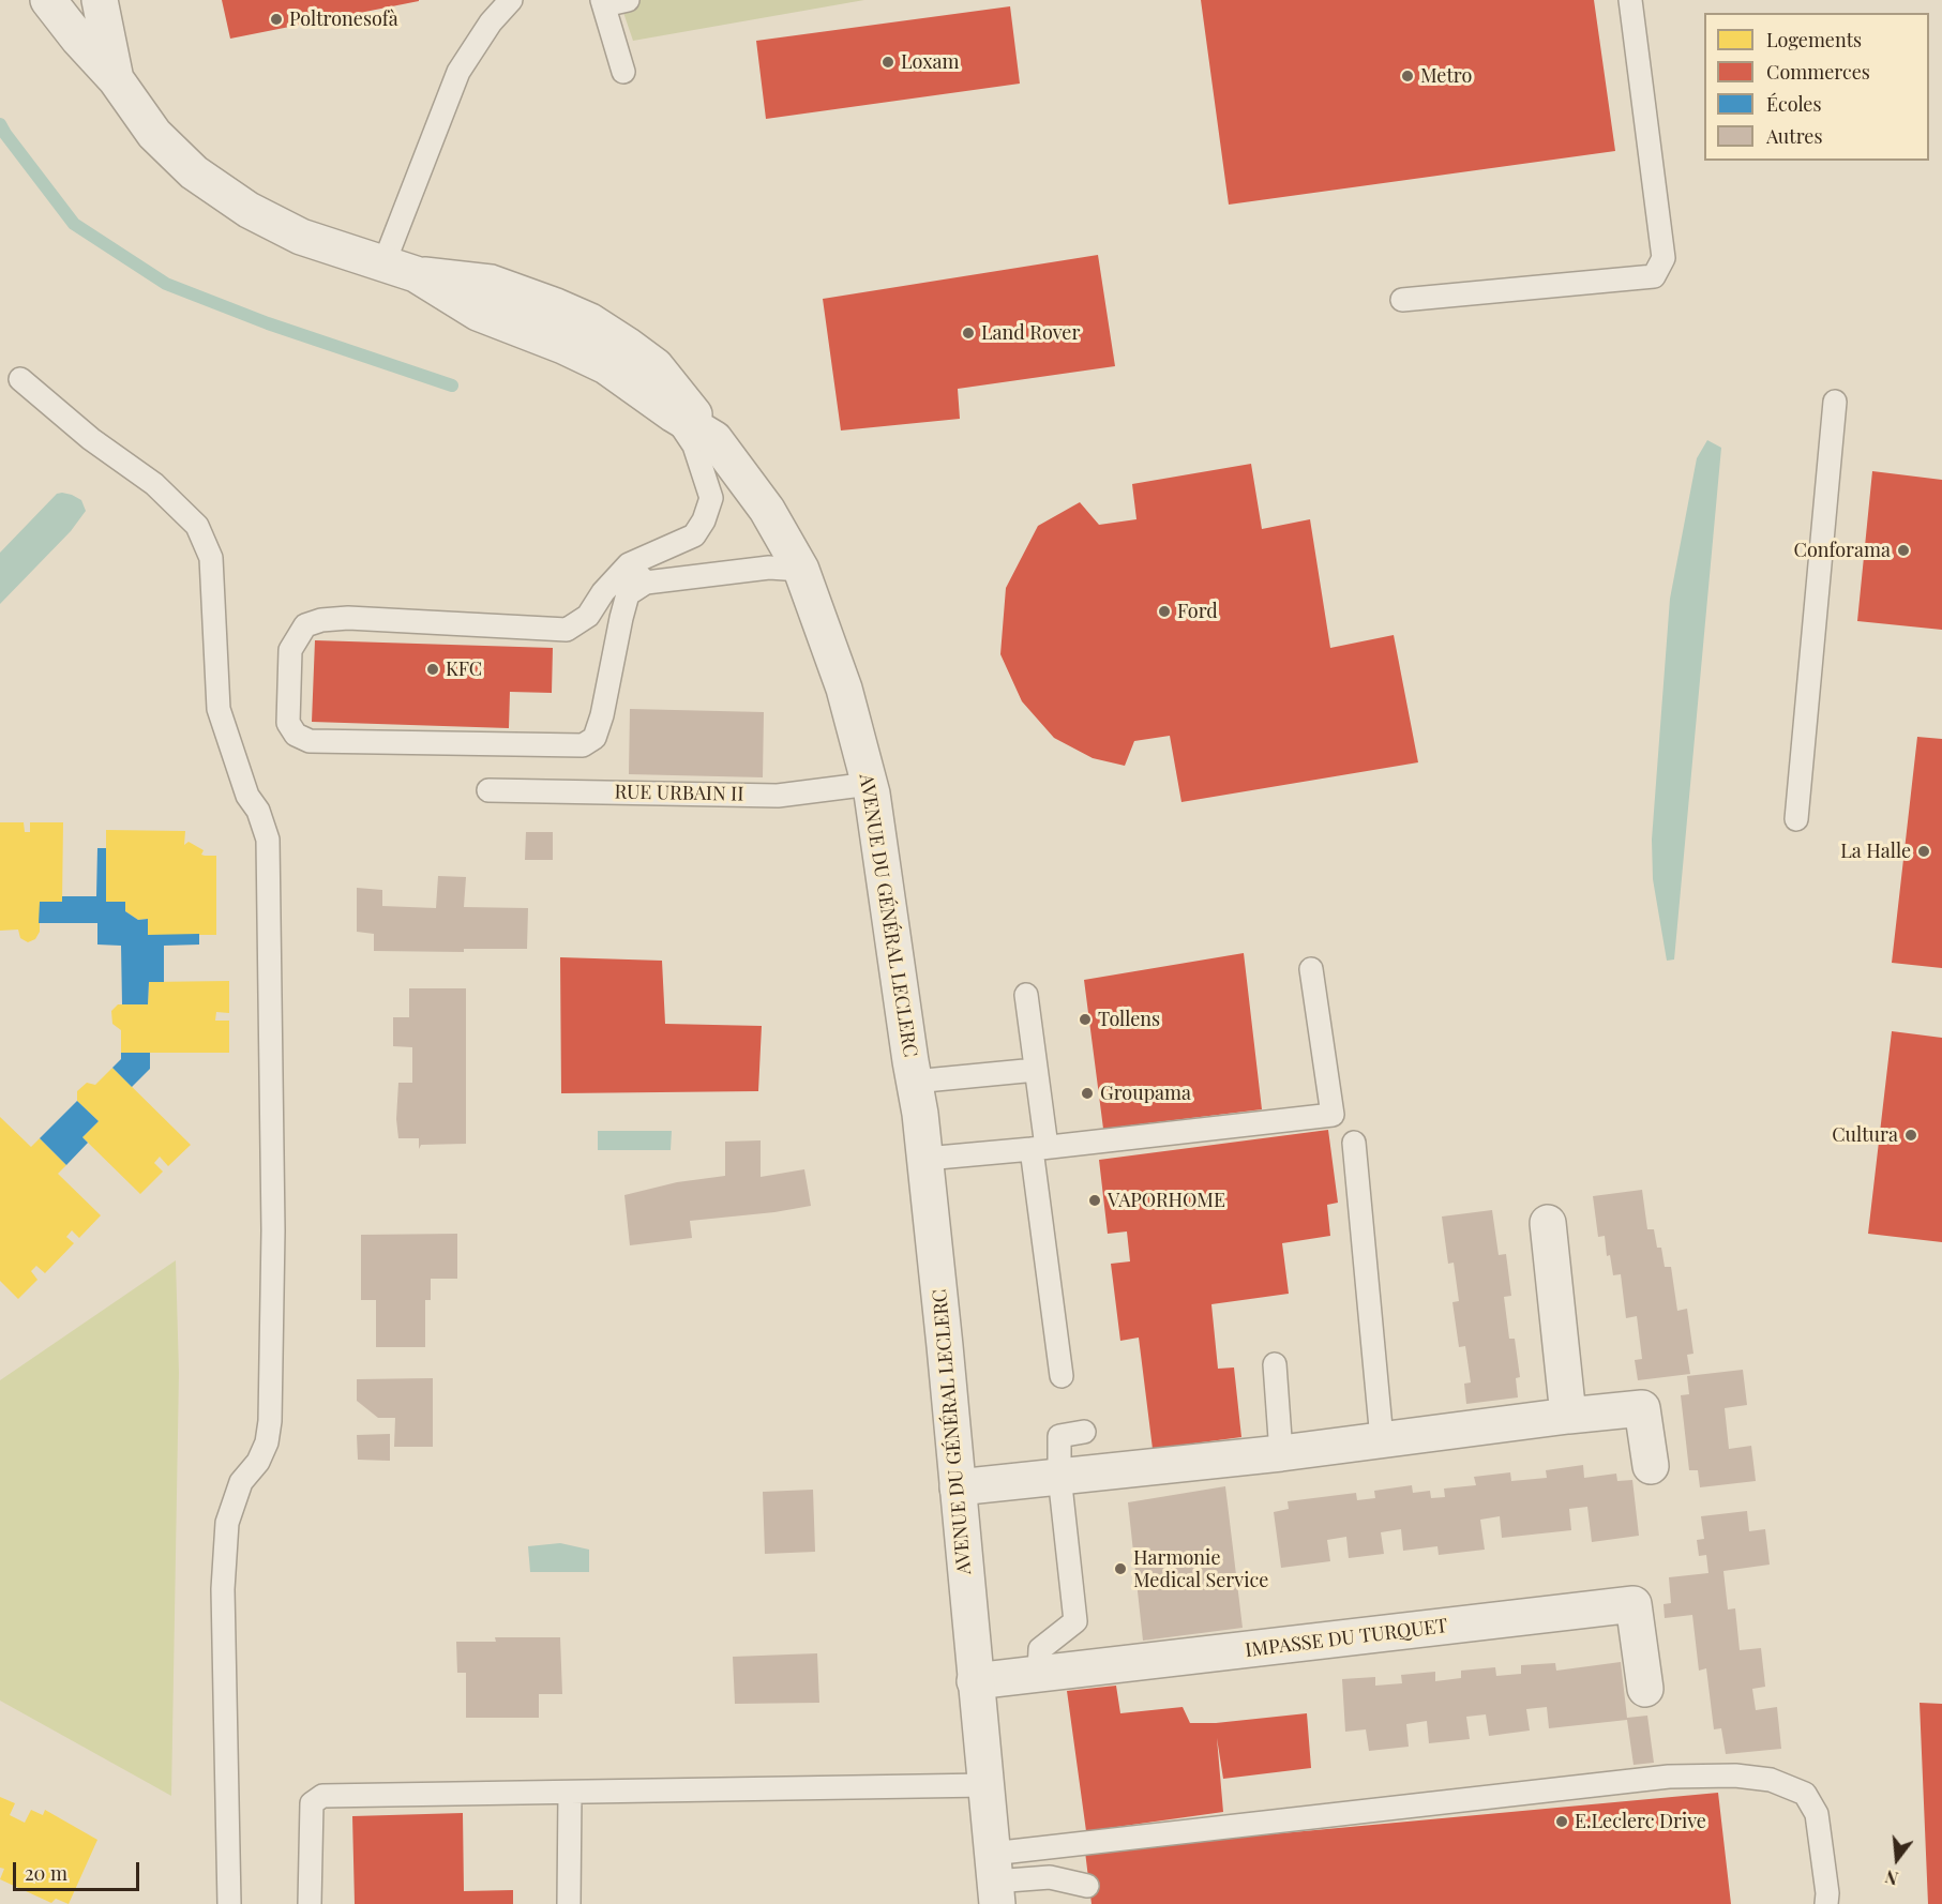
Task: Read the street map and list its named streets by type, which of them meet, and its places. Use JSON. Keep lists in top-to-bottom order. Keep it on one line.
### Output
{"streets":{"street":["AVENUE DU GÉNÉRAL LECLERC","IMPASSE DU TURQUET"],"lane":["RUE URBAIN II"]},"crossings":[["RUE URBAIN II","AVENUE DU GÉNÉRAL LECLERC"],["AVENUE DU GÉNÉRAL LECLERC","IMPASSE DU TURQUET"]],"places":["Poltronesofà","Loxam","Metro","Land Rover","Conforama","Ford","KFC","La Halle","Tollens","Groupama","Cultura","VAPORHOME","Harmonie Medical Service","E.Leclerc Drive"],"legend":["Logements","Commerces","Écoles","Autres"],"scale_bar":"20 m","north":"bottom"}
